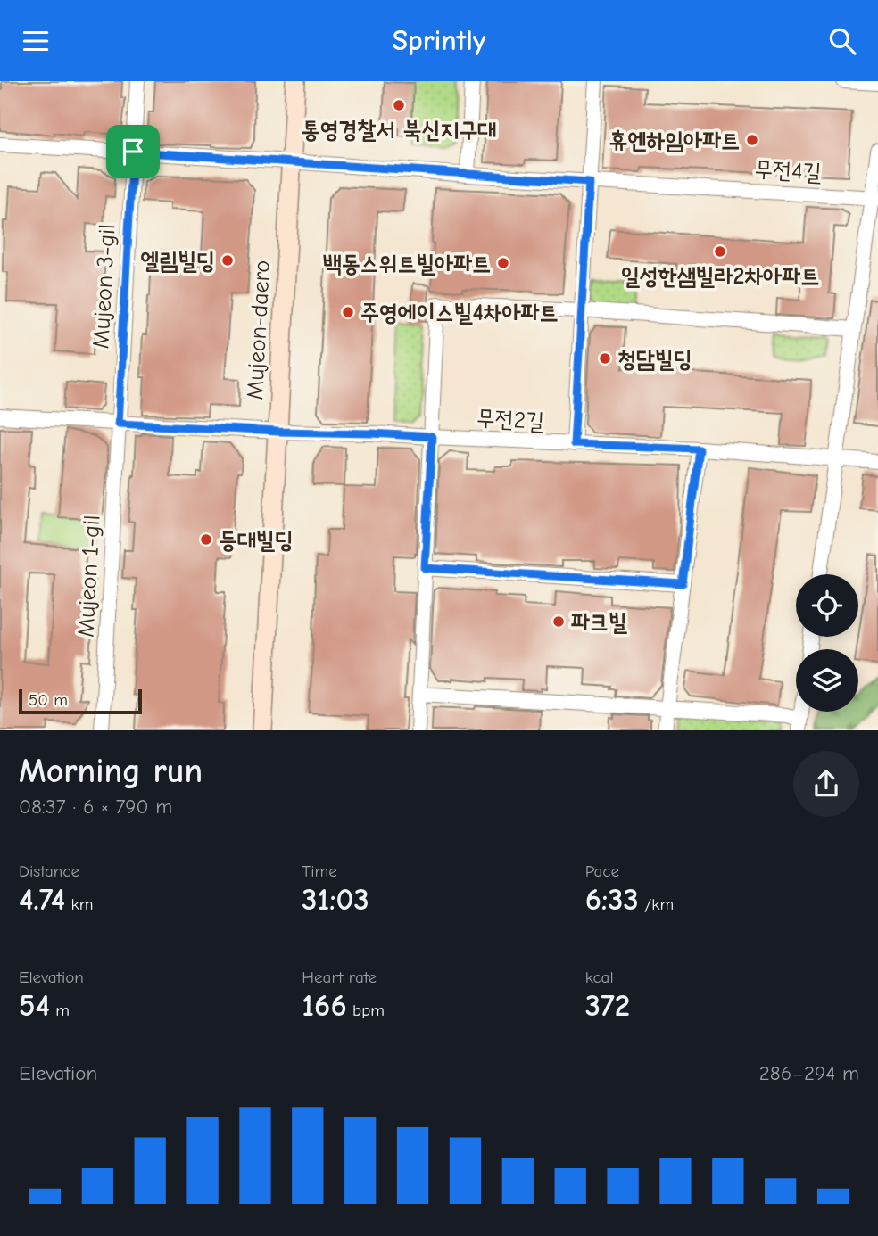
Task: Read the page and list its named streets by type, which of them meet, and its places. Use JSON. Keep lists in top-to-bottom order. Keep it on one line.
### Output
{"streets":{"street":["무전4길","Mujeon 3-gil","Mujeon-daero","무전2길","Mujeon 1-gil"]},"crossings":[["무전4길","Mujeon-daero"],["Mujeon 3-gil","Mujeon 1-gil"],["Mujeon-daero","무전2길"]],"places":["통영경찰서 북신지구대","휴엔하임아파트","일성한샘빌라2차아파트","엘림빌딩","백동스위트빌아파트","주영에이스빌4차아파트","청담빌딩","등대빌딩","파크빌"],"scale_bar":"50 m","page":{"header":"Sprintly","scale":"50 m","heading":["Morning run","08:37 · 6 × 790 m"],"stats":[["Distance","4.74 km"],["Time","31:03"],["Pace","6:33 /km"],["Elevation","54 m"],["Heart rate","166 bpm"],["kcal","372"]],"chart":["Elevation","286–294 m"]}}
